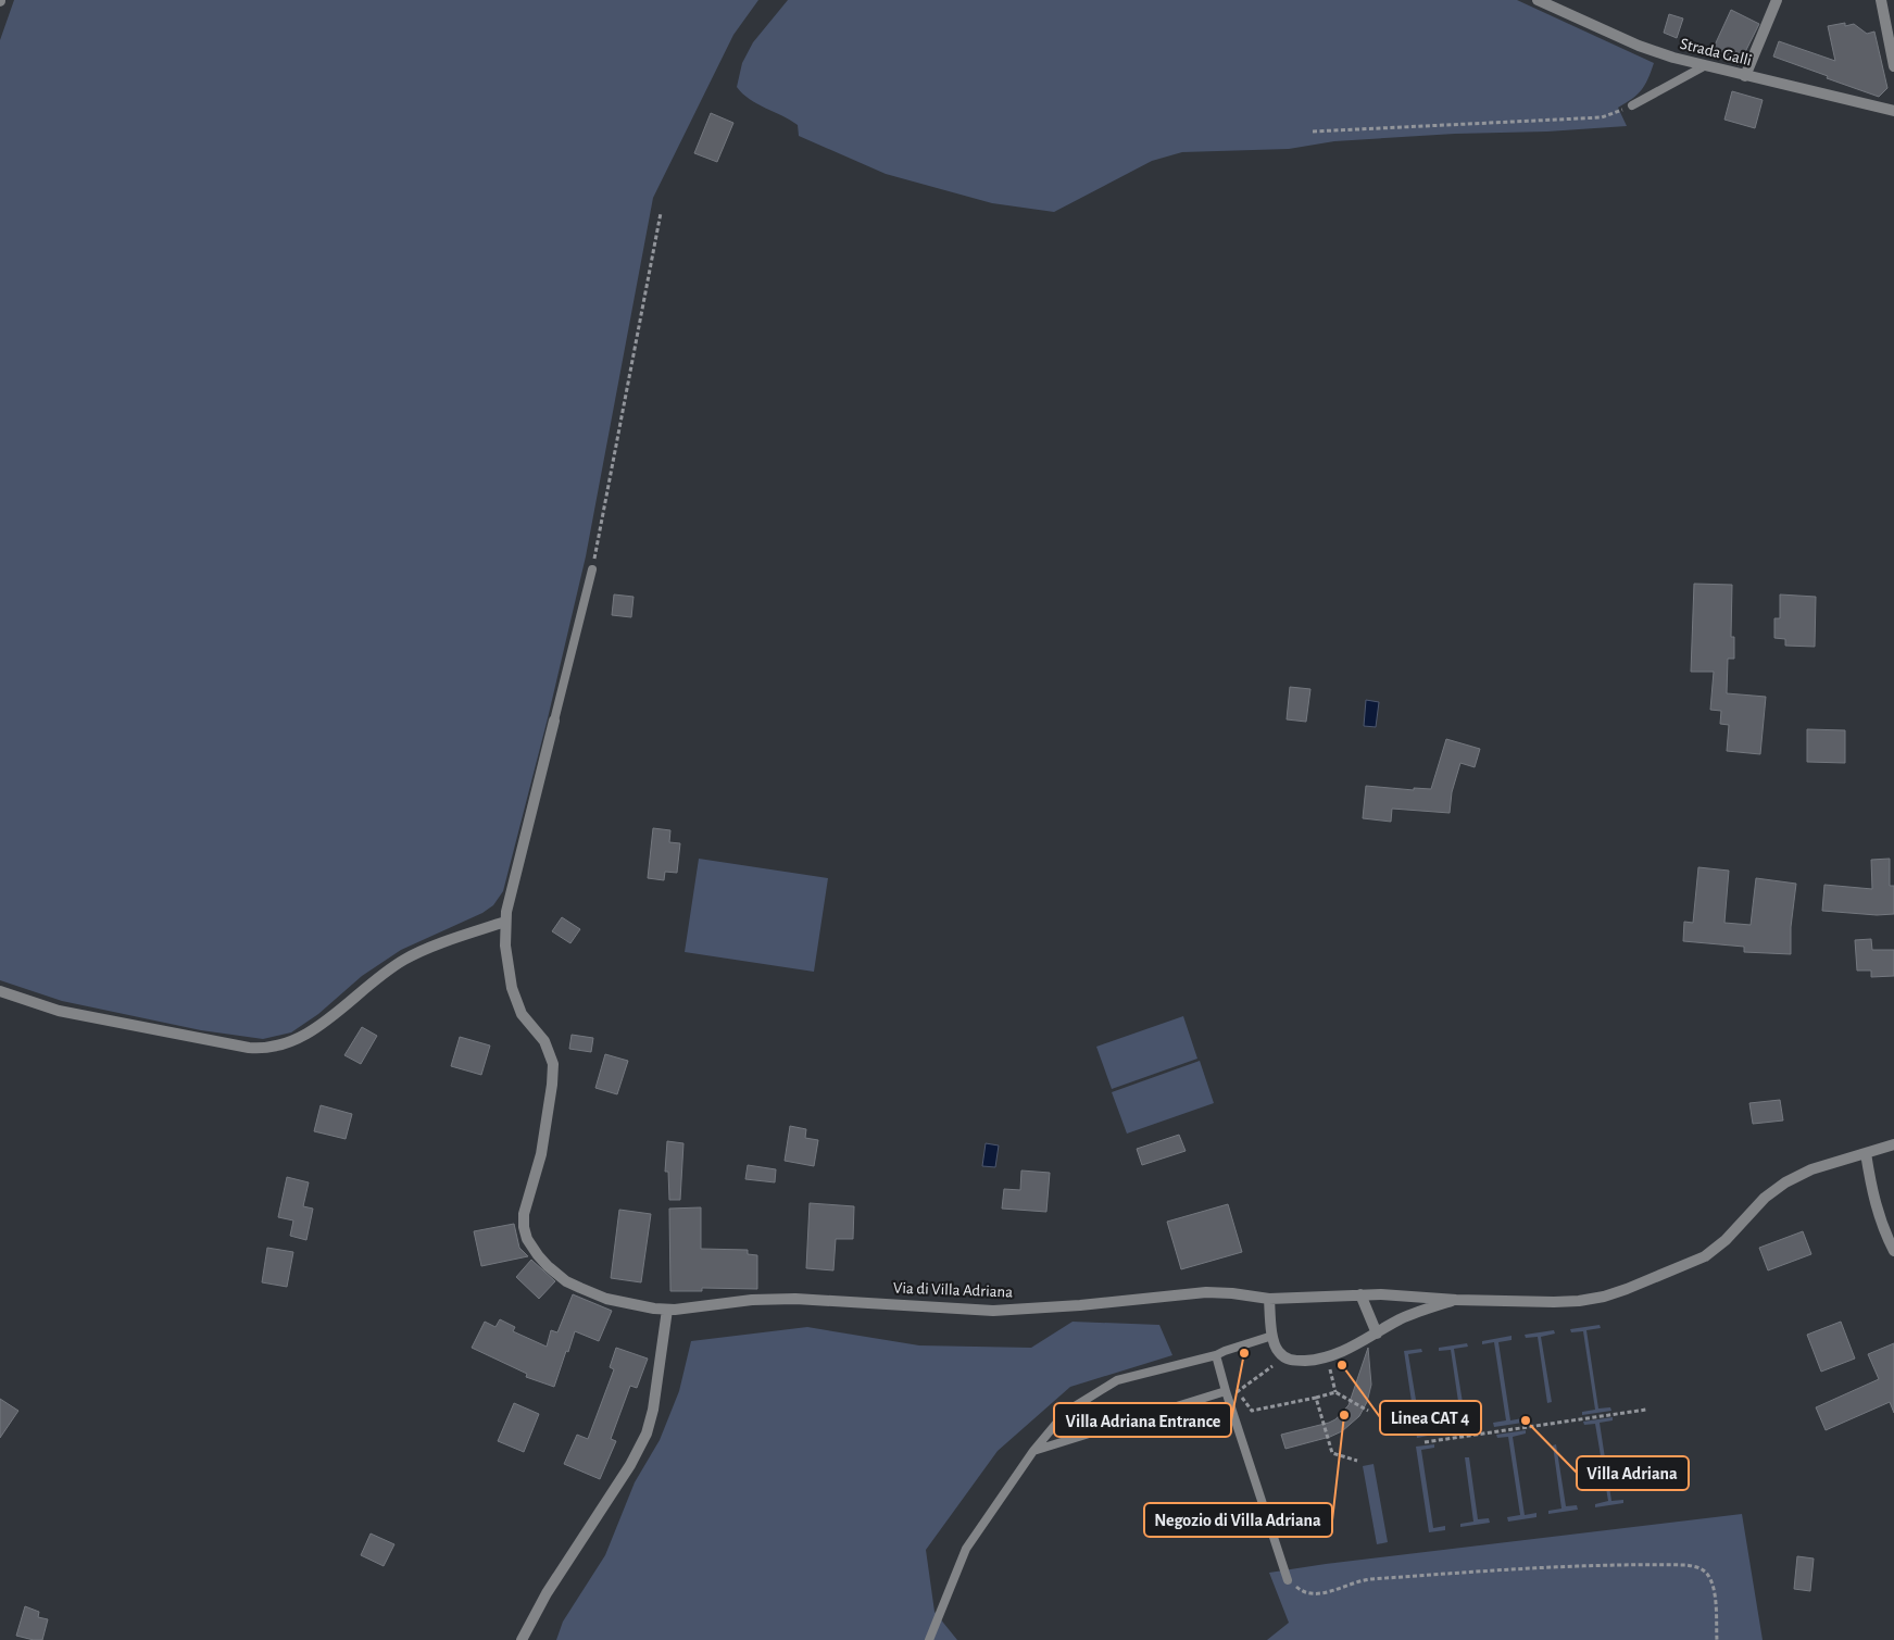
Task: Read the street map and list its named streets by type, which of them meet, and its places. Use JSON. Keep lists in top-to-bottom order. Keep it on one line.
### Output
{"streets":{"street":["Strada Galli","Via di Villa Adriana"]},"places":["Villa Adriana Entrance","Linea CAT 4","Negozio di Villa Adriana","Villa Adriana"]}
